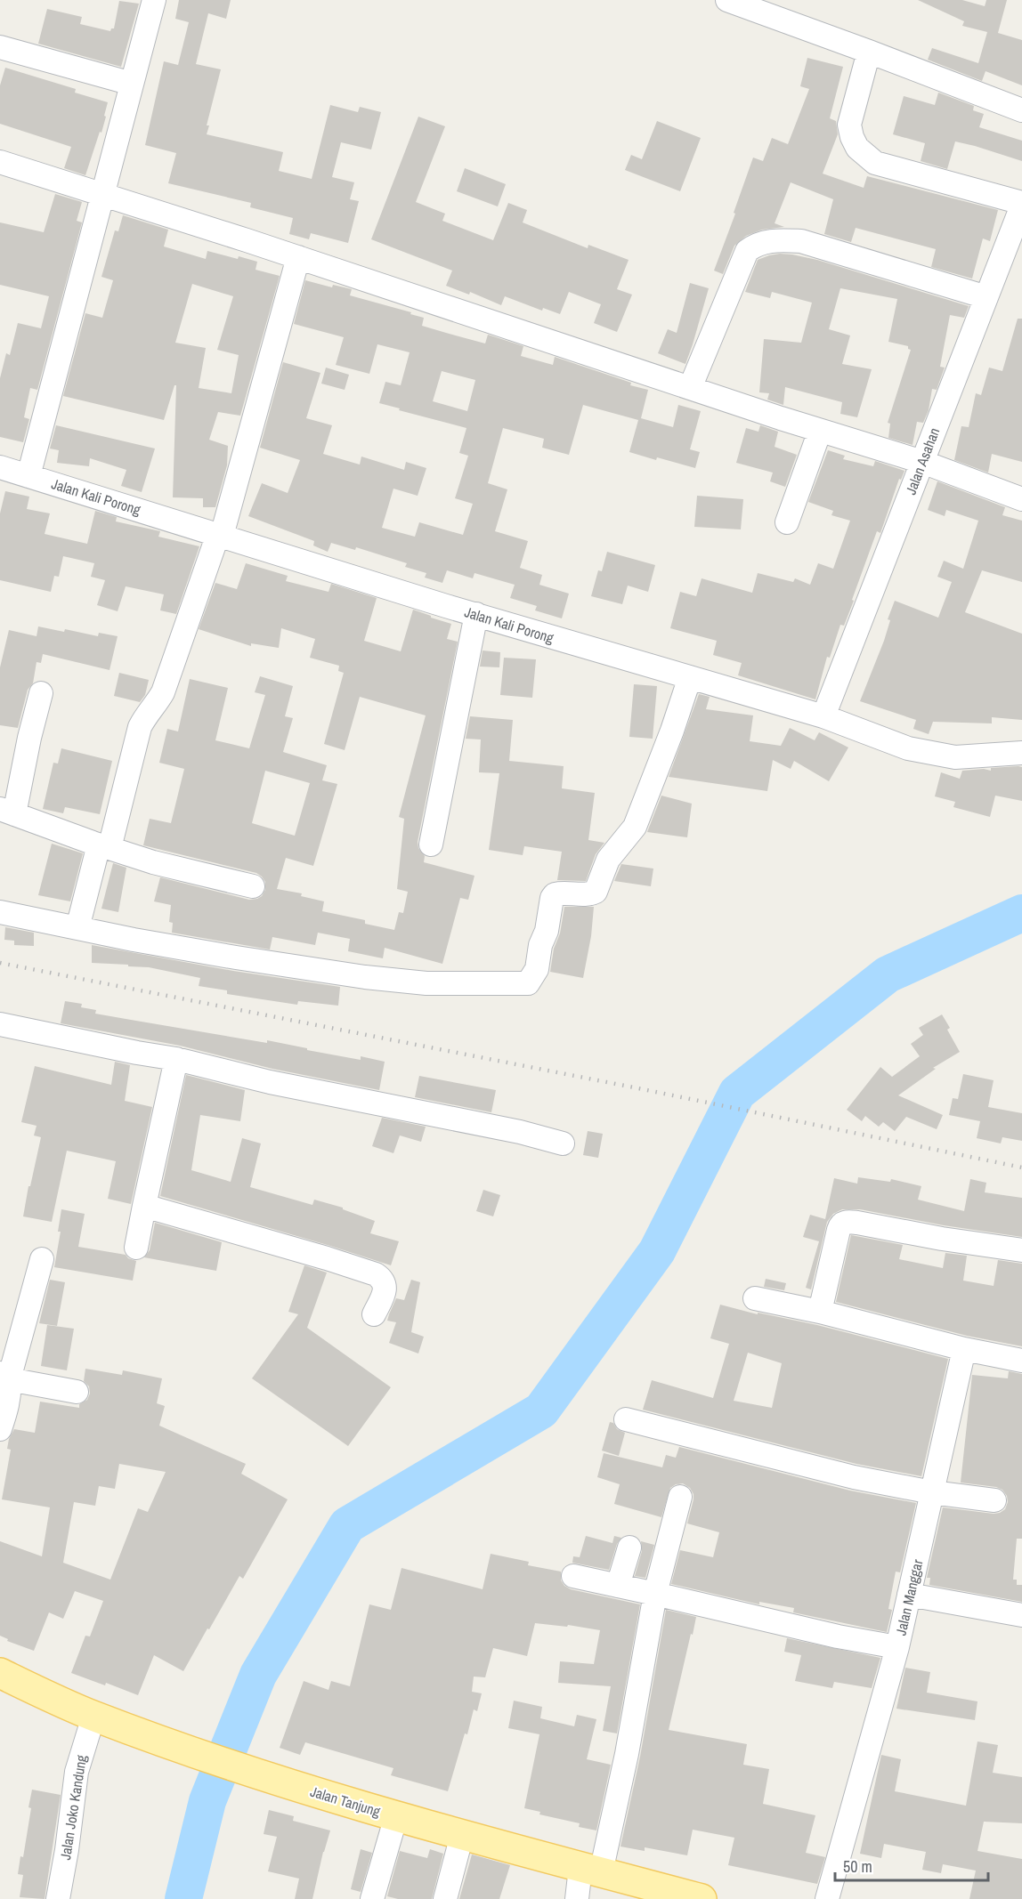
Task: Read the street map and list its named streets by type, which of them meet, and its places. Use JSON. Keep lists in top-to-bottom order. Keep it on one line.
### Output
{"streets":{"main road":["Jalan Tanjung"],"street":["Jalan Asahan","Jalan Kali Porong","Jalan Manggar","Jalan Joko Kandung"]},"crossings":[["Jalan Asahan","Jalan Kali Porong"],["Jalan Tanjung","Jalan Joko Kandung"]],"scale_bar":"50 m"}
